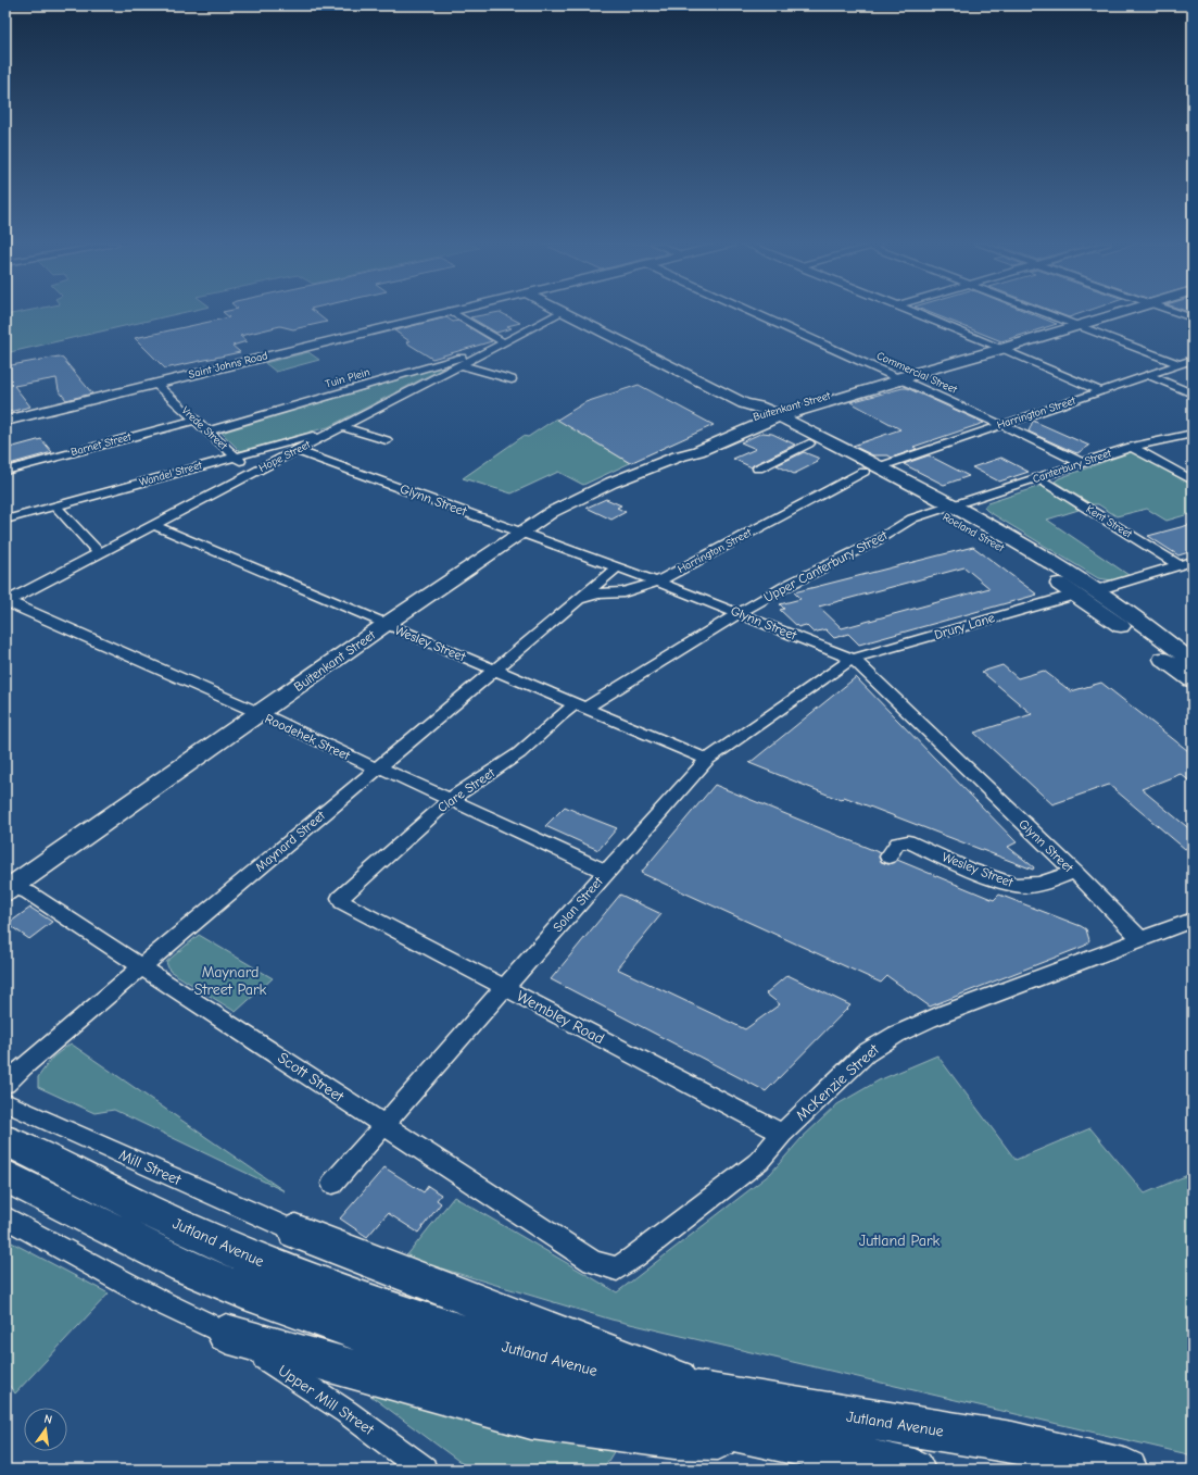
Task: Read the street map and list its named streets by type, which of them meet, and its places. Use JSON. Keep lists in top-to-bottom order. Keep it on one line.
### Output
{"streets":{"main road":["Jutland Avenue"],"street":["Saint Johns Road","Commercial Street","Tuin Plein","Buitenkant Street","Harrington Street","Vrede Street","Barnet Street","Hope Street","Canterbury Street","Wandel Street","Glynn Street","Kent Street","Roeland Street","Upper Canterbury Street","Drury Lane","Wesley Street","Roodehek Street","Clare Street","Maynard Street","Solan Street","Wembley Road","Scott Street","McKenzie Street","Mill Street","Upper Mill Street"]},"crossings":[["Saint Johns Road","Vrede Street"],["Commercial Street","Buitenkant Street"],["Commercial Street","Harrington Street"],["Commercial Street","Canterbury Street"],["Tuin Plein","Vrede Street"],["Tuin Plein","Hope Street"],["Buitenkant Street","Glynn Street"],["Buitenkant Street","Roeland Street"],["Buitenkant Street","Wesley Street"],["Buitenkant Street","Roodehek Street"],["Buitenkant Street","Scott Street"],["Harrington Street","Glynn Street"],["Harrington Street","Roeland Street"],["Harrington Street","Maynard Street"],["Vrede Street","Barnet Street"],["Vrede Street","Hope Street"],["Vrede Street","Wandel Street"],["Hope Street","Wandel Street"],["Hope Street","Glynn Street"],["Hope Street","Wesley Street"],["Hope Street","Roodehek Street"],["Canterbury Street","Kent Street"],["Canterbury Street","Roeland Street"],["Canterbury Street","Upper Canterbury Street"],["Glynn Street","Upper Canterbury Street"],["Glynn Street","Drury Lane"],["Glynn Street","Wesley Street"],["Glynn Street","Maynard Street"],["Glynn Street","Solan Street"],["Glynn Street","McKenzie Street"],["Roeland Street","Upper Canterbury Street"],["Roeland Street","Drury Lane"],["Upper Canterbury Street","Wesley Street"],["Upper Canterbury Street","Clare Street"],["Drury Lane","Solan Street"],["Wesley Street","Clare Street"],["Wesley Street","Maynard Street"],["Wesley Street","Solan Street"],["Roodehek Street","Clare Street"],["Roodehek Street","Maynard Street"],["Roodehek Street","Solan Street"],["Clare Street","Wembley Road"],["Maynard Street","Scott Street"],["Solan Street","Wembley Road"],["Solan Street","Scott Street"],["Wembley Road","McKenzie Street"],["Scott Street","McKenzie Street"]],"parks":["Maynard Street Park","Jutland Park"],"north":"top"}
